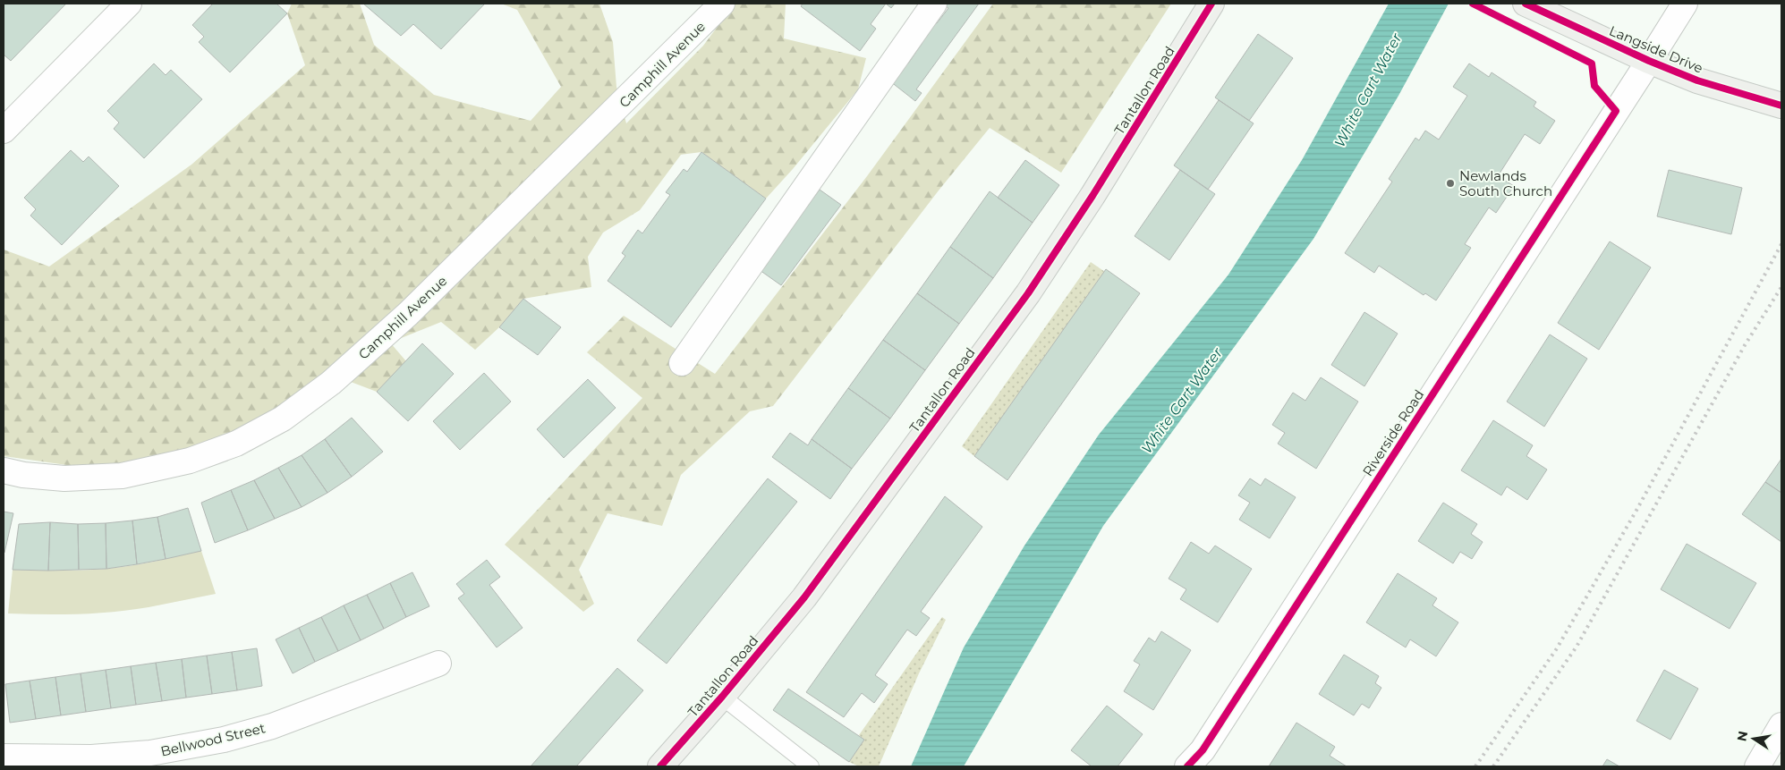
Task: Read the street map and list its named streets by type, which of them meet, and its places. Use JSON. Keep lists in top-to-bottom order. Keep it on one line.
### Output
{"streets":{"street":["Langside Drive","Camphill Avenue","Tantallon Road","Riverside Road","Bellwood Street"]},"crossings":[["Langside Drive","Riverside Road"]],"water":["White Cart Water"],"places":["Newlands South Church"],"north":"left"}
